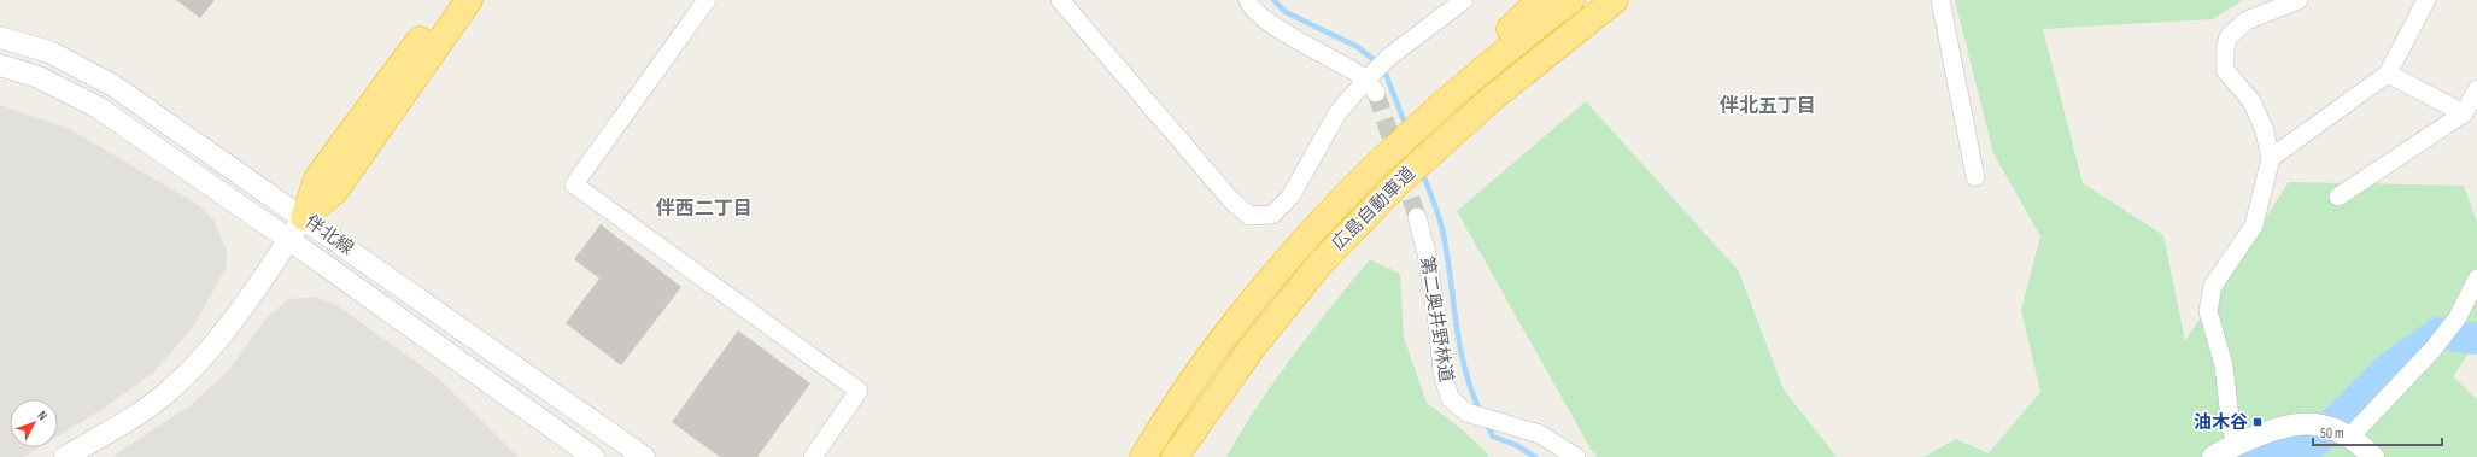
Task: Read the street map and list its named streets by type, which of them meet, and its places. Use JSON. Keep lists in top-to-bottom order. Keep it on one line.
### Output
{"streets":{"highway":["広島自動車道"],"street":["伴北線","第二奥井野林道"]},"districts":["伴北五丁目","伴西二丁目"],"places":{"transit":["油木谷"]},"scale_bar":"50 m","north":"top right"}
